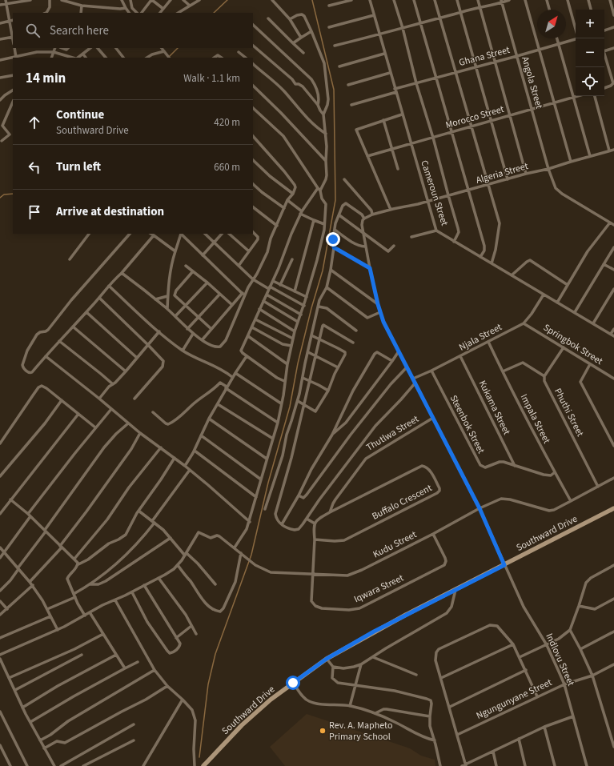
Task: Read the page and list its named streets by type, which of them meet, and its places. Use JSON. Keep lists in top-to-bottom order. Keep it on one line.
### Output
{"streets":{"main road":["Southward Drive"],"street":["Ghana Street","Angola Street","Morocco Street","Algeria Street","Cameroun Street","Njala Street","Springbok Street","Kukama Street","Phuthi Street","Impala Street","Steenbok Street","Thutlwa Street","Buffalo Crescent","Kudu Street","Iqwara Street","Indlovu Street","Ngungunyane Street"]},"crossings":[["Ghana Street","Angola Street"],["Ghana Street","Cameroun Street"],["Angola Street","Morocco Street"],["Angola Street","Algeria Street"],["Morocco Street","Cameroun Street"],["Algeria Street","Cameroun Street"],["Algeria Street","Indlovu Street"],["Cameroun Street","Njala Street"],["Njala Street","Springbok Street"],["Njala Street","Kukama Street"],["Njala Street","Impala Street"],["Njala Street","Steenbok Street"],["Njala Street","Indlovu Street"],["Kukama Street","Steenbok Street"],["Impala Street","Steenbok Street"],["Thutlwa Street","Buffalo Crescent"],["Thutlwa Street","Indlovu Street"],["Southward Drive","Indlovu Street"],["Kudu Street","Iqwara Street"],["Kudu Street","Indlovu Street"],["Indlovu Street","Ngungunyane Street"]],"places":["Rev. A. Mapheto Primary School"],"north":"top right","page":{"map_buttons":["+","−"],"search":"Search here","heading":["14 min","Walk · 1.1 km"],"list":[["Continue","Southward Drive","420 m"],["Turn left","660 m"],"Arrive at destination"]}}
